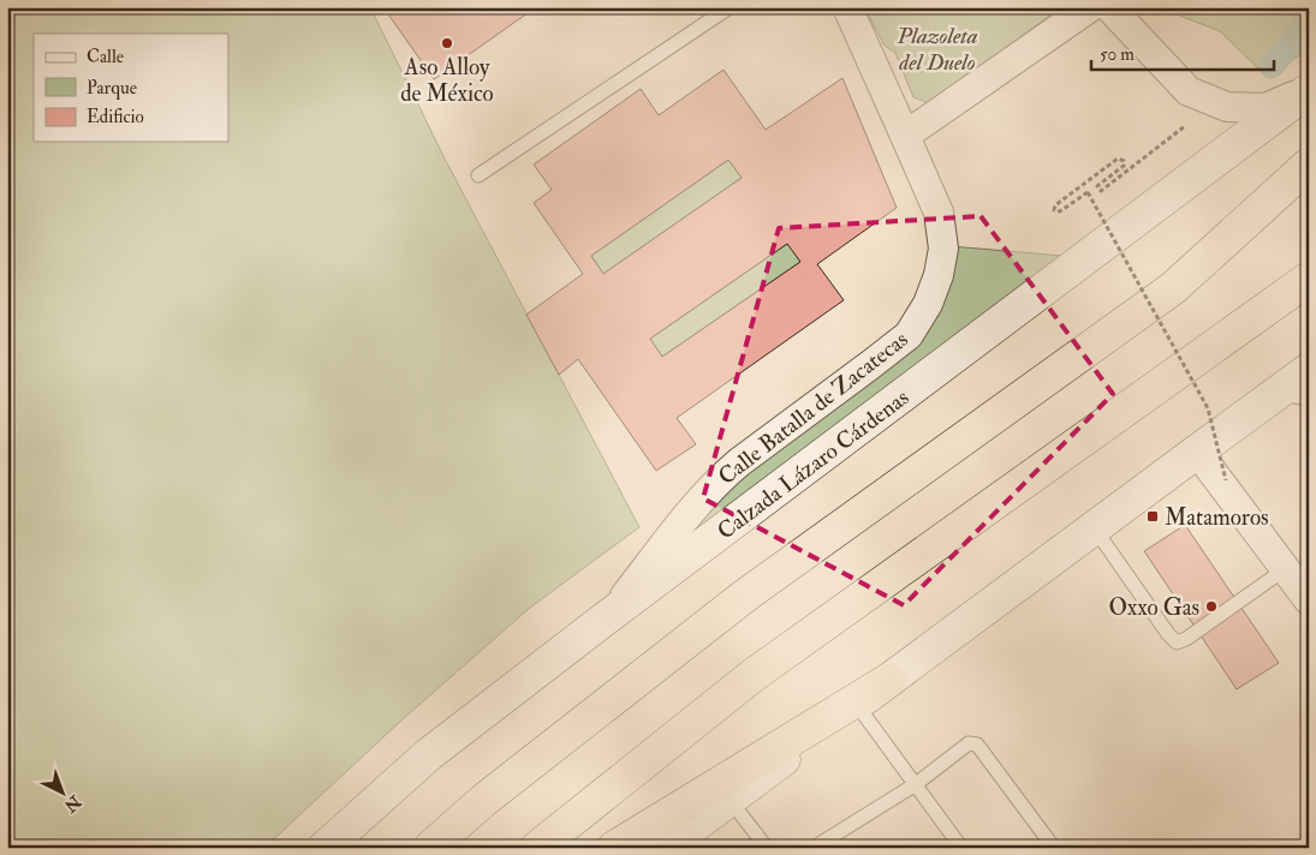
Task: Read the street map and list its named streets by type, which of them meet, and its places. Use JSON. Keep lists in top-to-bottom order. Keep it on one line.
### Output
{"streets":{"main road":["Calzada Lázaro Cárdenas"],"street":["Calle Batalla de Zacatecas"]},"crossings":[["Calle Batalla de Zacatecas","Calzada Lázaro Cárdenas"]],"parks":["Plazoleta del Duelo"],"places":{"other":["Aso Alloy de México","Oxxo Gas"],"transit":["Matamoros"]},"legend":["Calle","Parque","Edificio"],"scale_bar":"50 m","north":"bottom right"}
